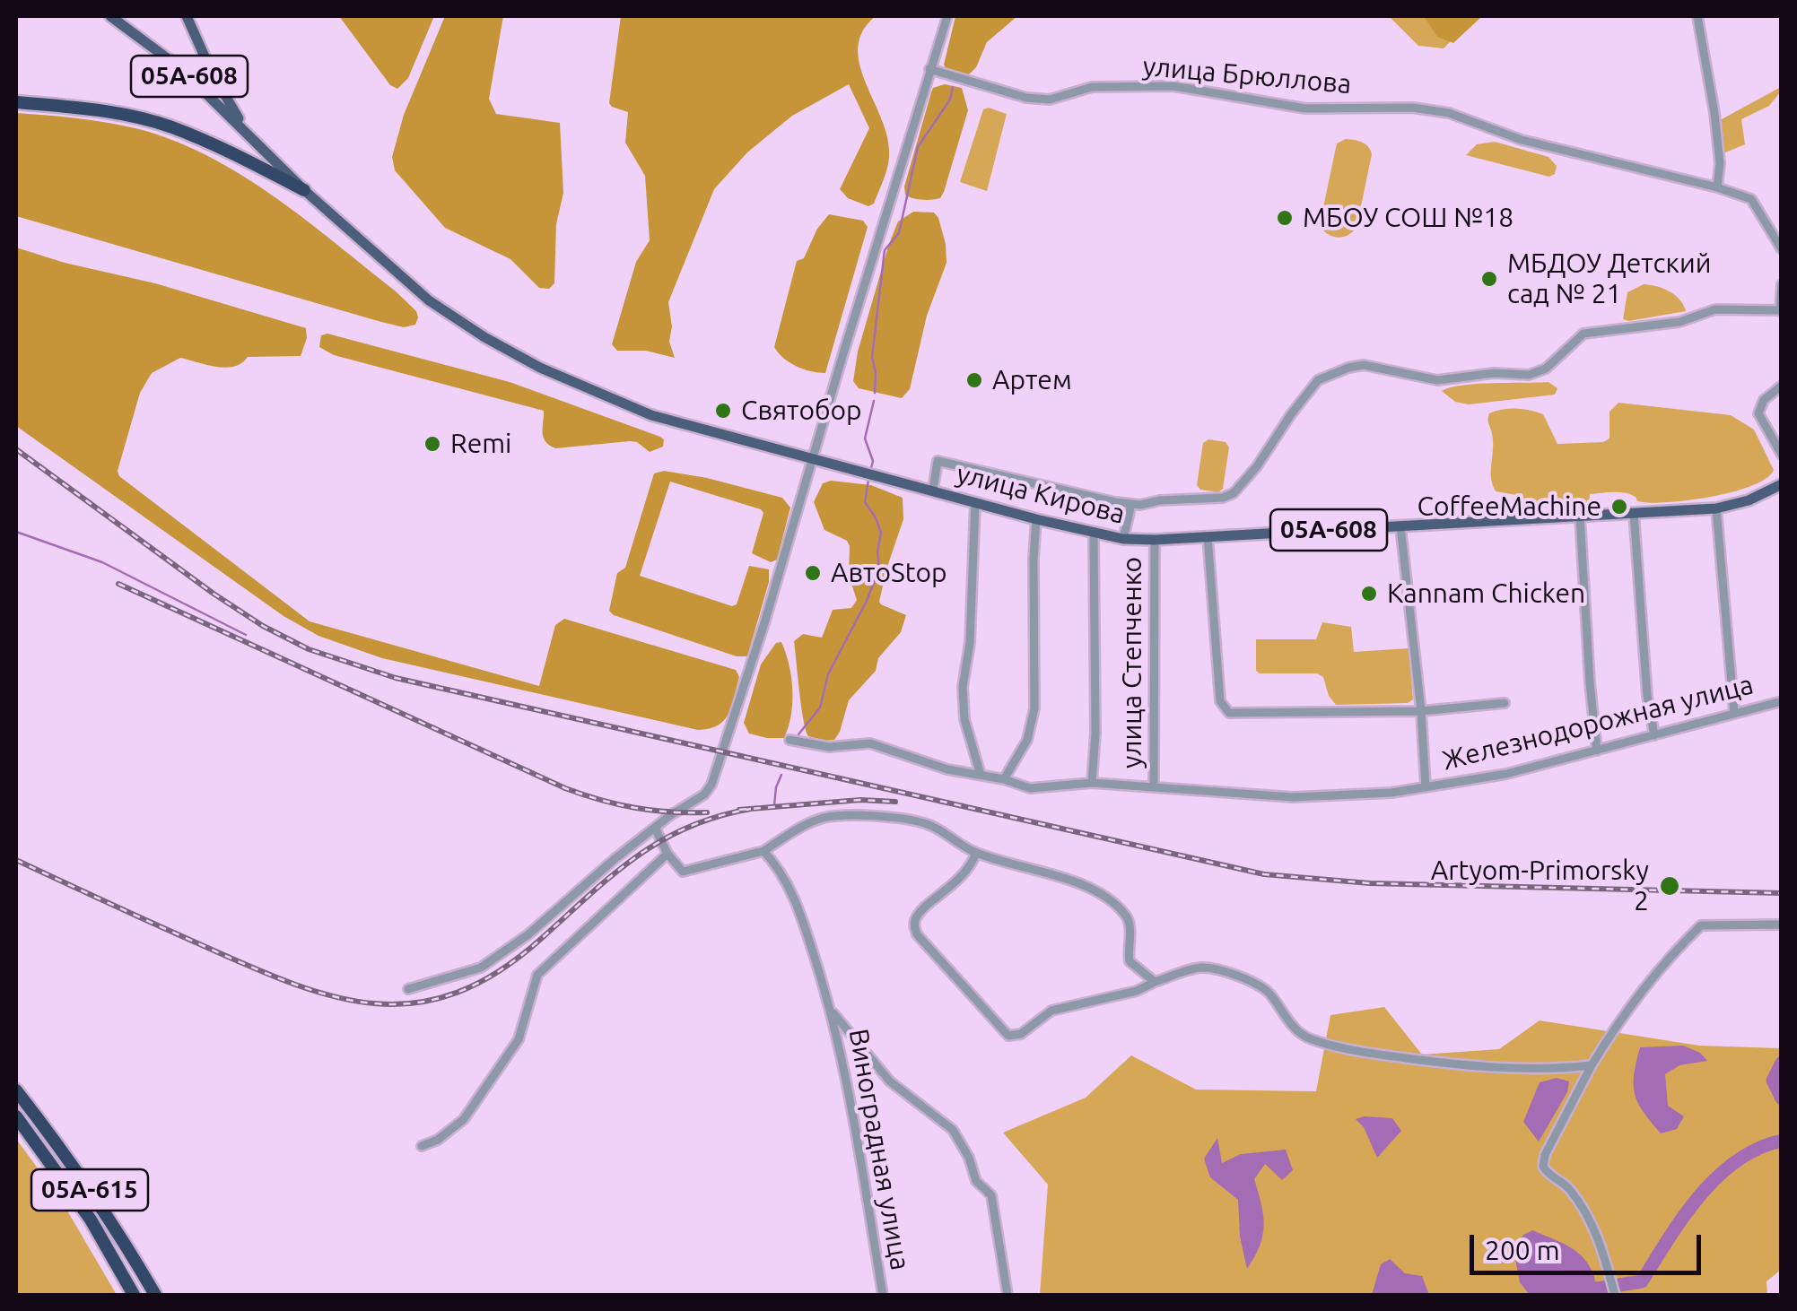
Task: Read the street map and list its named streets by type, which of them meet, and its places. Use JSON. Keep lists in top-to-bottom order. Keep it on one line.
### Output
{"streets":{"highway":["05А-615"],"main road":["05А-608","улица Кирова"],"street":["улица Брюллова","улица Степченко","Железнодорожная улица","Виноградная улица"]},"crossings":[["05А-608","улица Кирова"],["улица Кирова","улица Степченко"],["улица Степченко","Железнодорожная улица"]],"places":["МБОУ СОШ №18","МБДОУ Детский сад № 21","Артем","Святобор","Remi","CoffeeMachine","АвтоStop","Kannam Chicken","Artyom-Primorsky 2"],"scale_bar":"200 m"}
